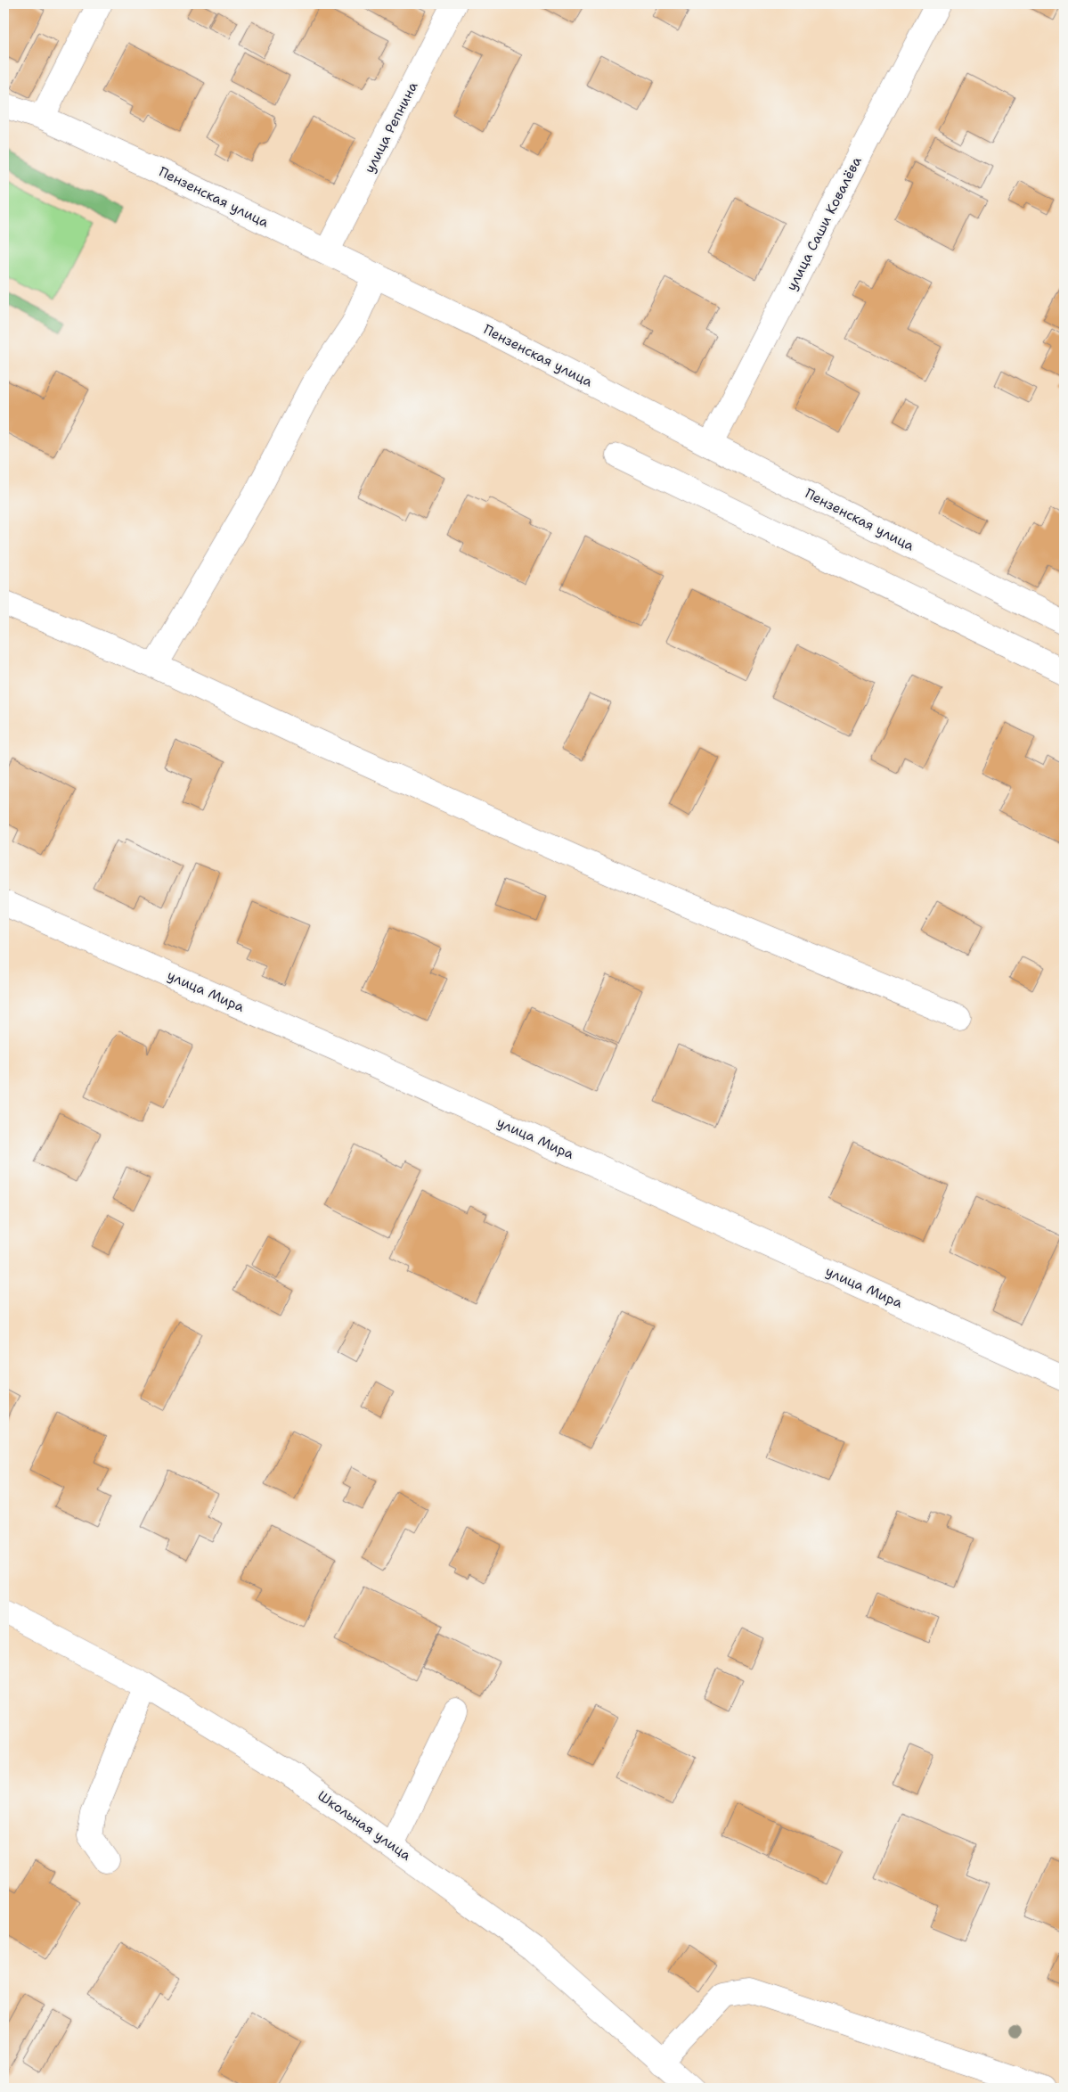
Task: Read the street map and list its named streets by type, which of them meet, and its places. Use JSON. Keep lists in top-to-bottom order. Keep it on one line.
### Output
{"streets":{"street":["улица Репнина","Пензенская улица","улица Саши Ковалёва","улица Мира","Школьная улица"]},"crossings":[["улица Репнина","Пензенская улица"],["Пензенская улица","улица Саши Ковалёва"]]}
